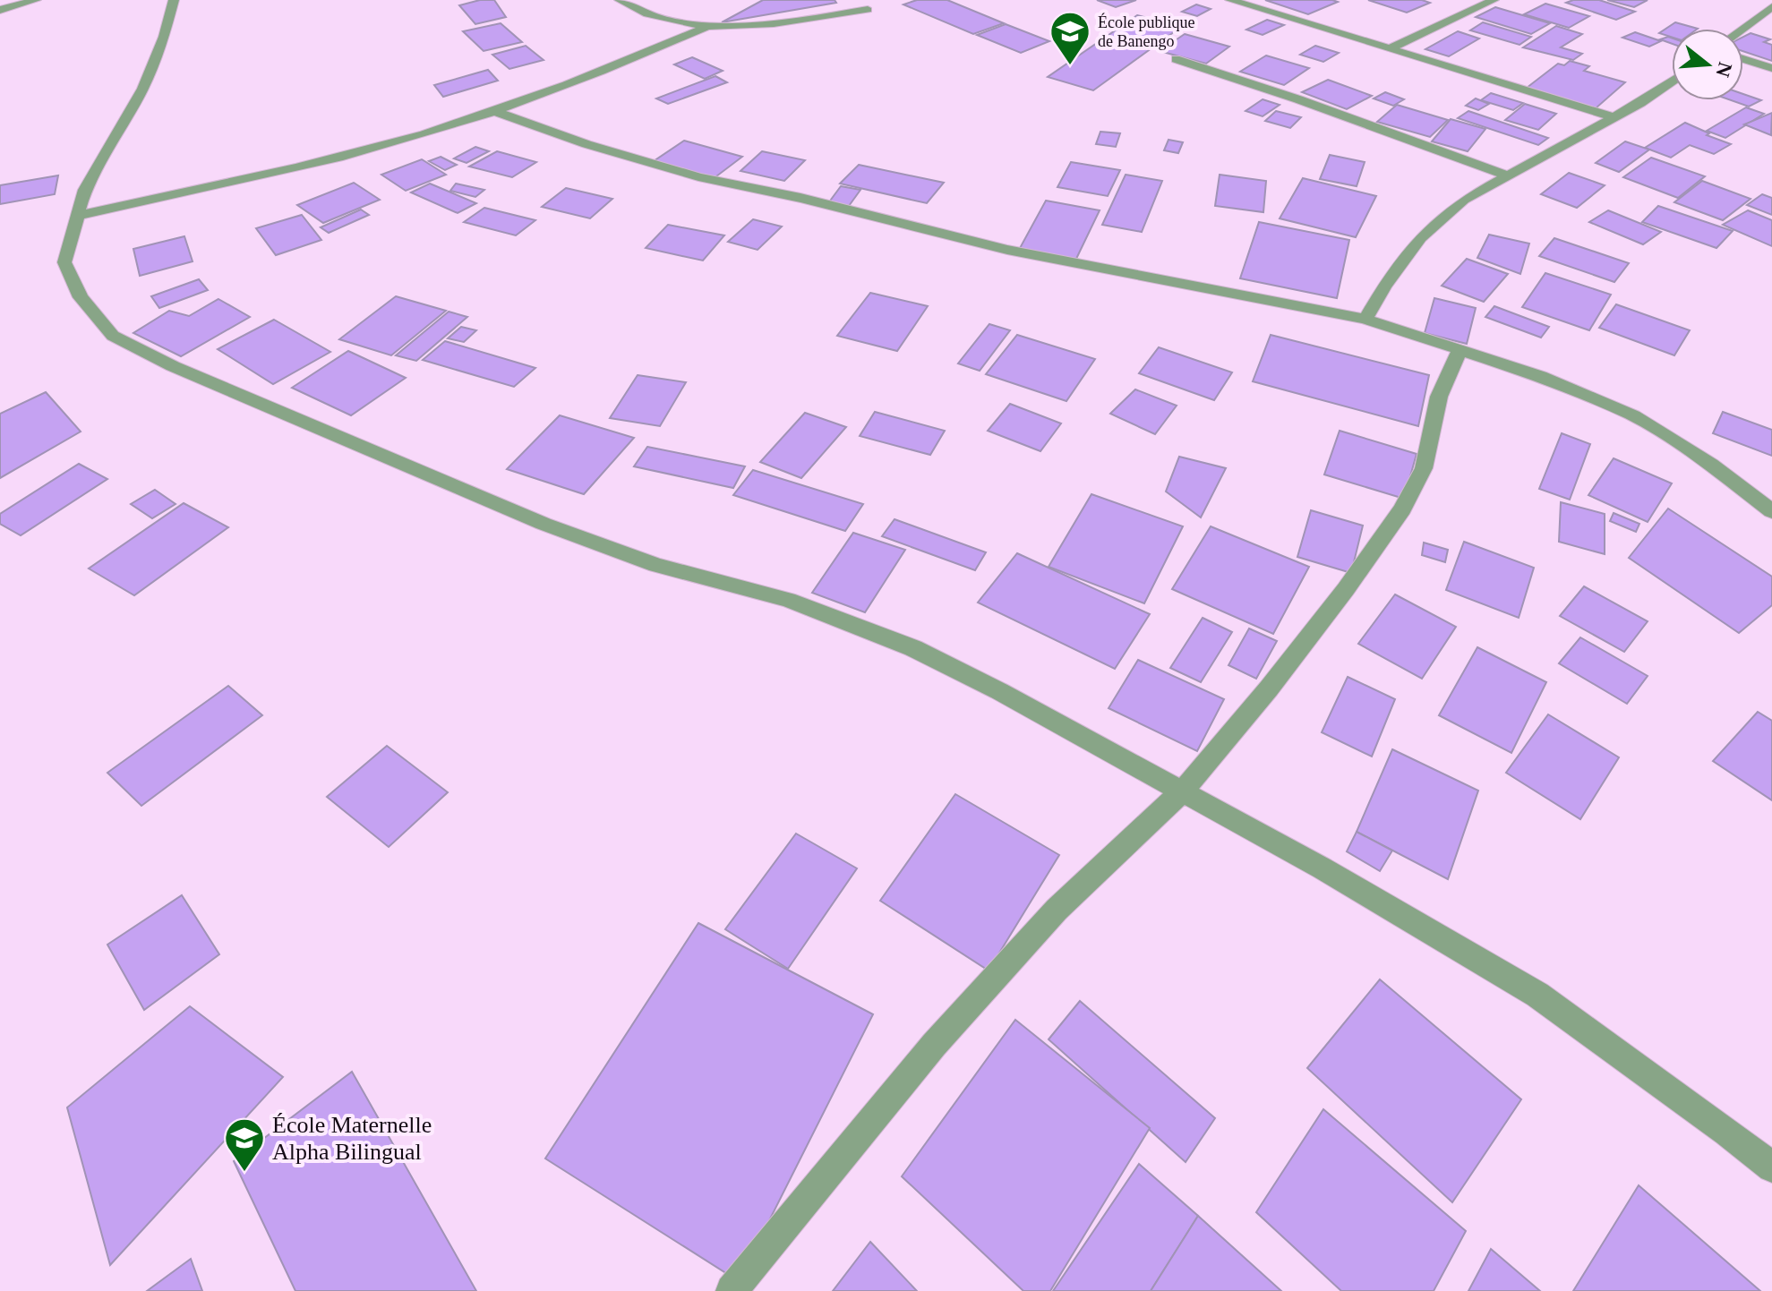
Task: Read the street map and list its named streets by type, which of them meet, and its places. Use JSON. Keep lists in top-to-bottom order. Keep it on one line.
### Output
{"places":{"school or university":["École publique de Banengo","École Maternelle Alpha Bilingual"]},"north":"right"}
